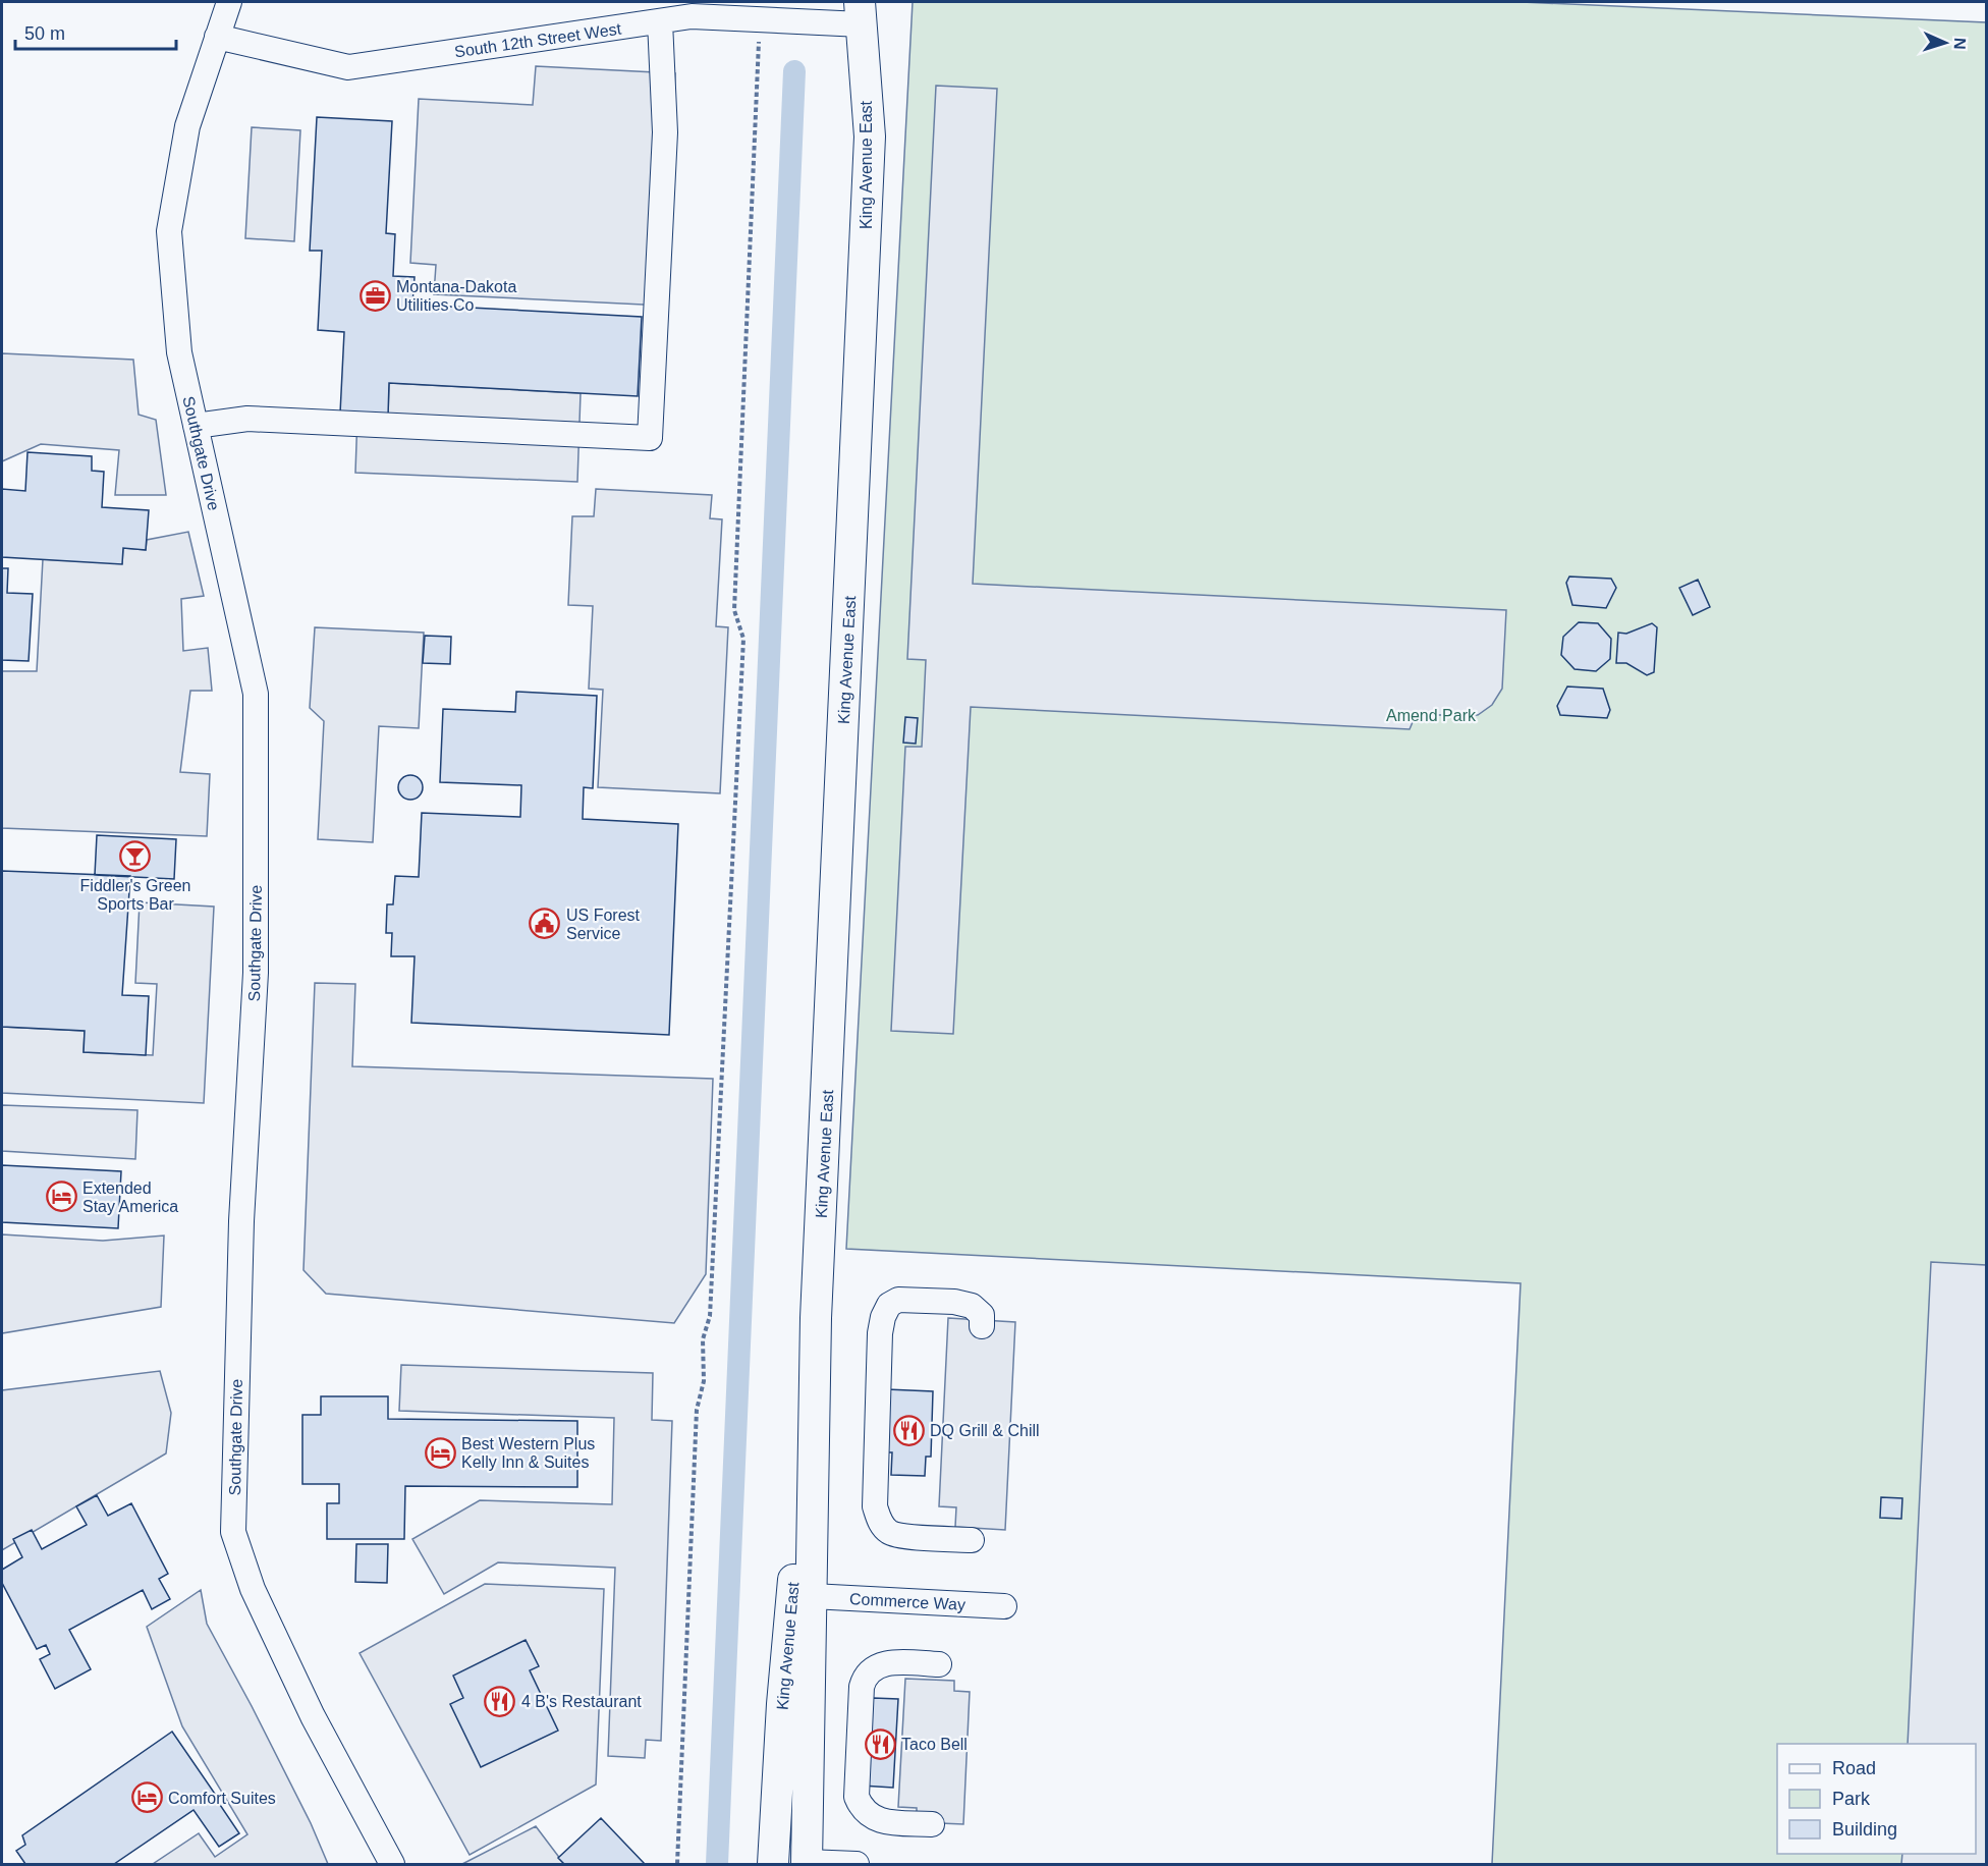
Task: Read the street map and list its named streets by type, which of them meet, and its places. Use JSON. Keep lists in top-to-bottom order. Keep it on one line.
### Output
{"streets":{"main road":["King Avenue East"],"street":["South 12th Street West","Southgate Drive","Commerce Way"]},"crossings":[["South 12th Street West","King Avenue East"],["South 12th Street West","Southgate Drive"],["King Avenue East","Commerce Way"]],"parks":["Amend Park"],"places":{"office":["Montana-Dakota Utilities Co"],"bar":["Fiddler's Green Sports Bar"],"public building":["US Forest Service"],"hotel":["Extended Stay America","Best Western Plus Kelly Inn & Suites","Comfort Suites"],"restaurant":["DQ Grill & Chill","4 B's Restaurant","Taco Bell"]},"legend":["Road","Park","Building"],"scale_bar":"50 m","north":"right"}
